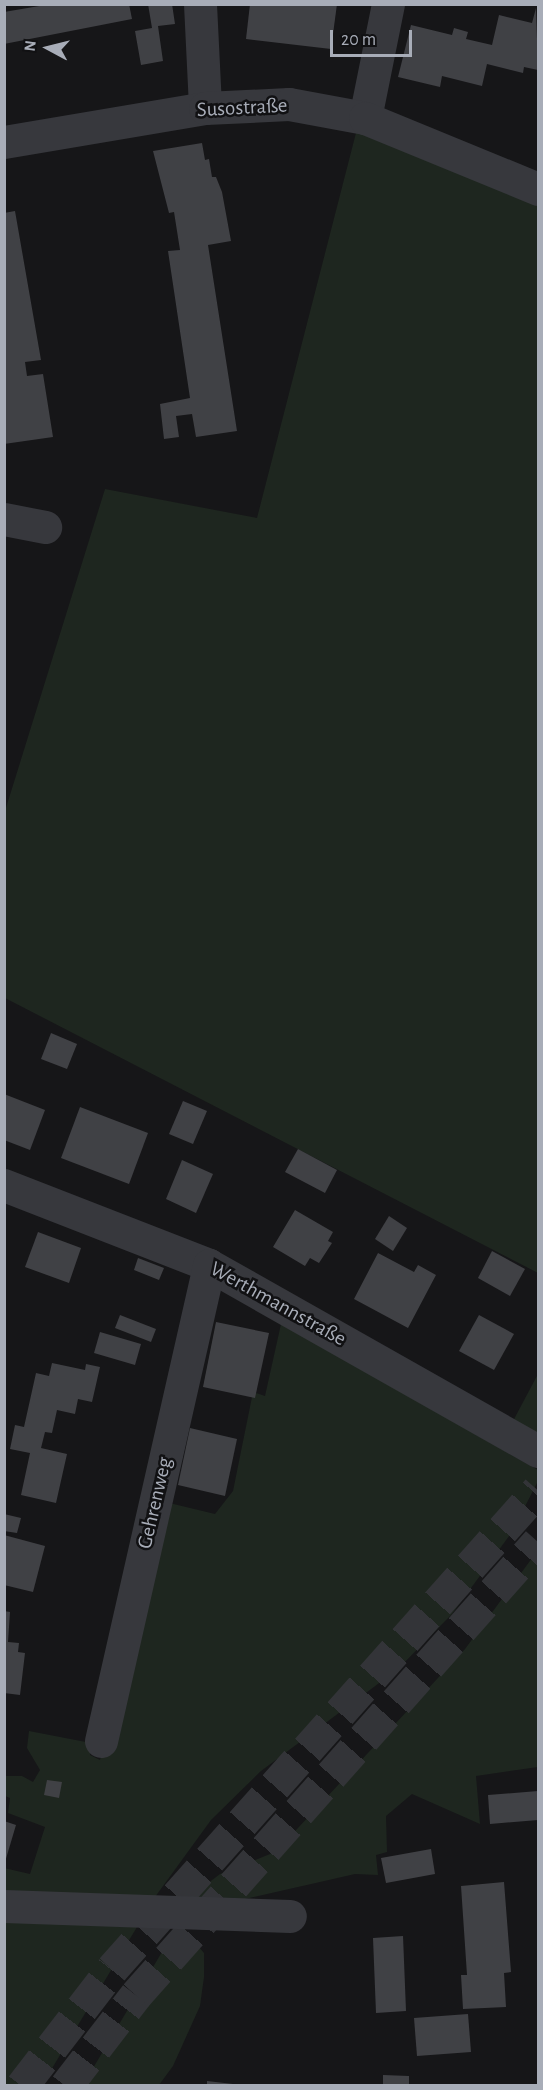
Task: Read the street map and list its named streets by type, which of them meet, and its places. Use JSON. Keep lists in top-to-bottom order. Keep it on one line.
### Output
{"streets":{"street":["Susostraße","Werthmannstraße","Gehrenweg"]},"crossings":[["Werthmannstraße","Gehrenweg"]],"scale_bar":"20 m","north":"left"}
